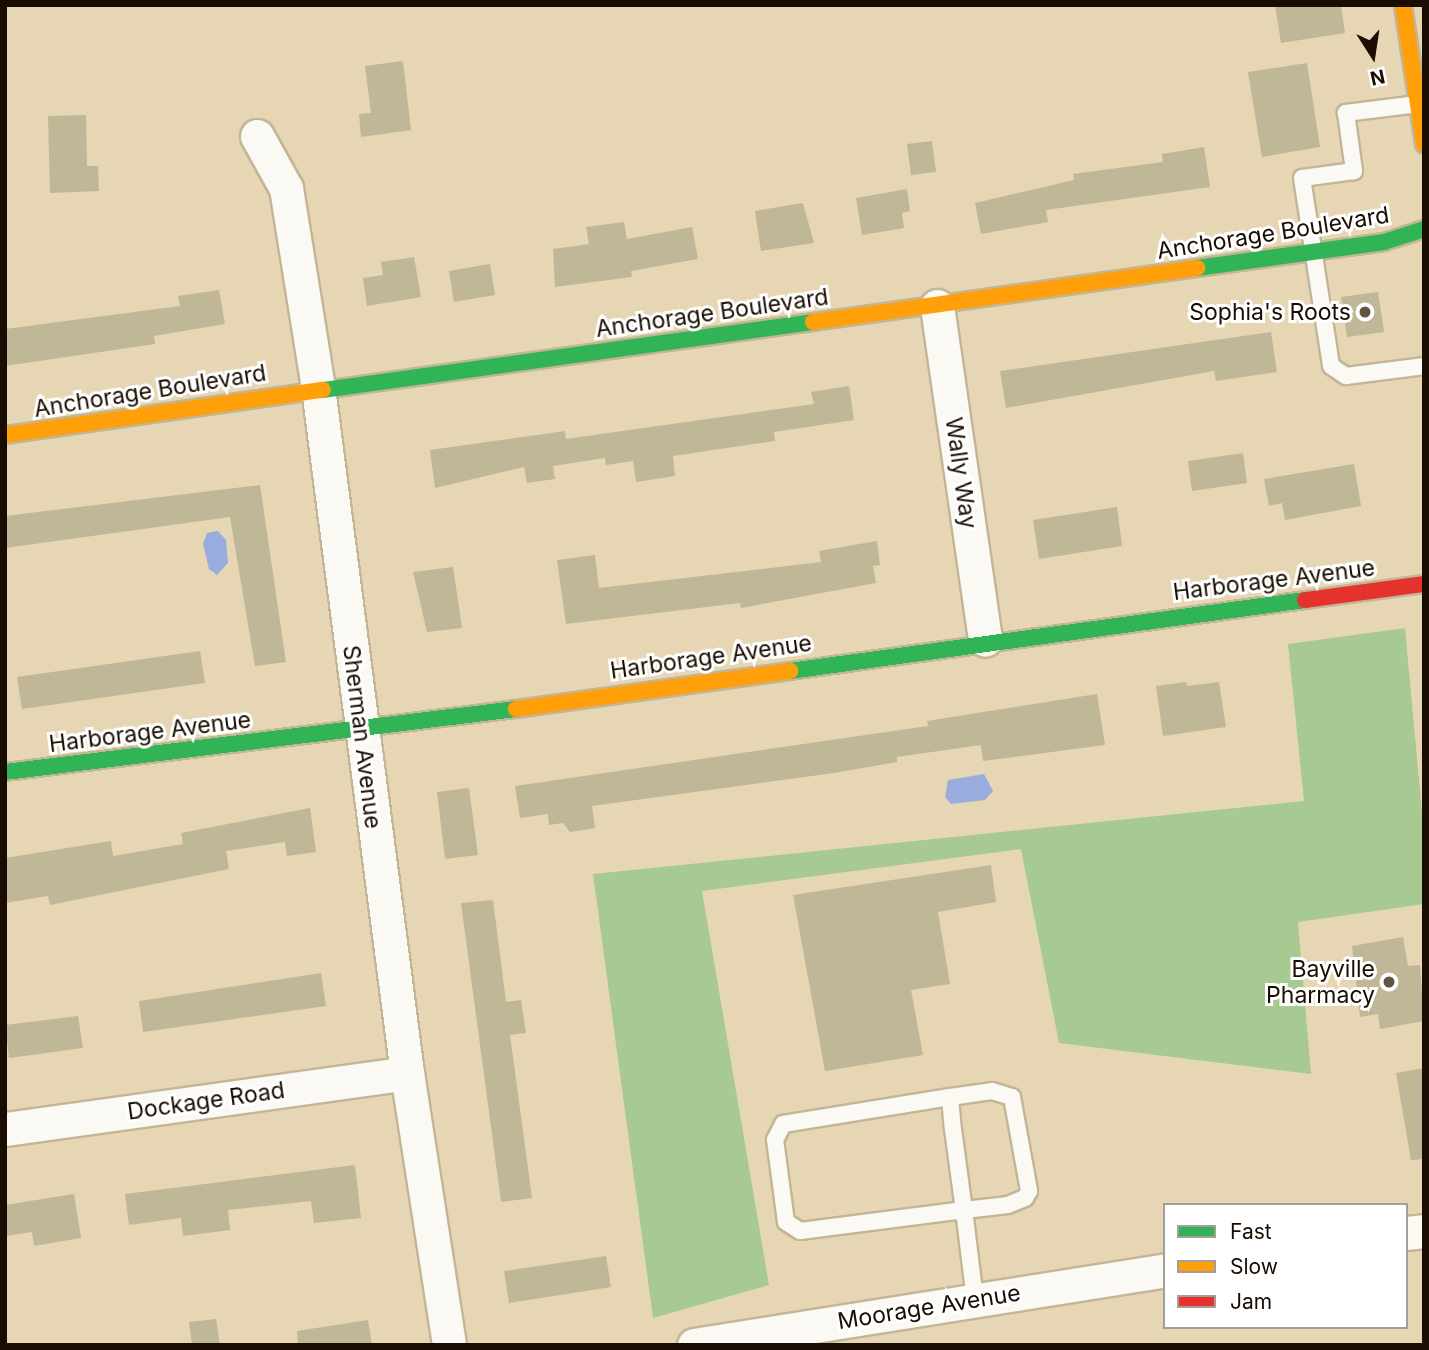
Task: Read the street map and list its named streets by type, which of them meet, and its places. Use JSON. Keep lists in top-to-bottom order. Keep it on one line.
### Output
{"streets":{"main road":["Anchorage Boulevard","Harborage Avenue"],"street":["Wally Way","Sherman Avenue","Dockage Road","Moorage Avenue"]},"crossings":[["Anchorage Boulevard","Wally Way"],["Anchorage Boulevard","Sherman Avenue"],["Wally Way","Harborage Avenue"],["Harborage Avenue","Sherman Avenue"],["Sherman Avenue","Dockage Road"]],"places":["Sophia's Roots","Bayville Pharmacy"],"legend":["Fast","Slow","Jam"],"north":"bottom"}
